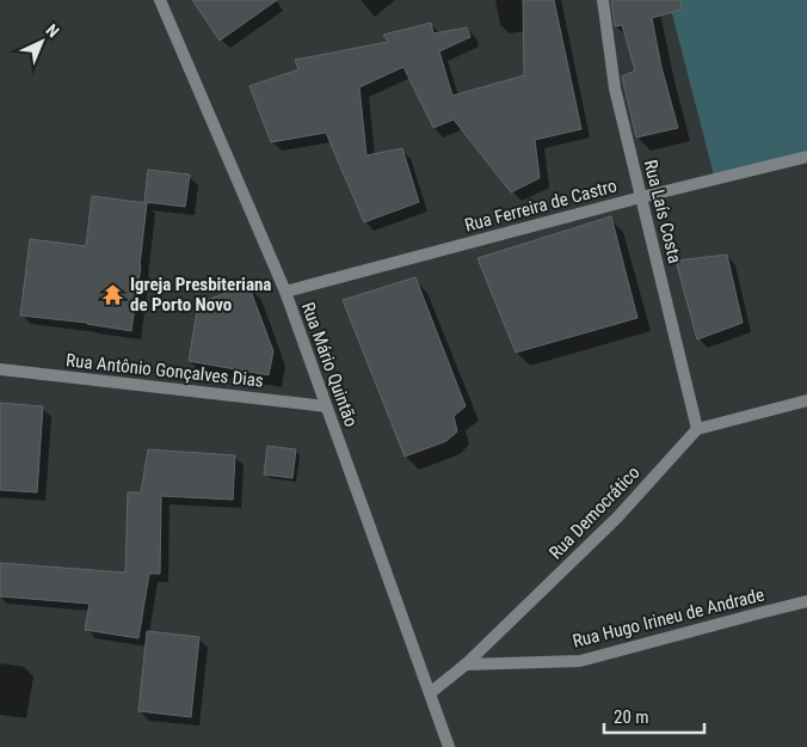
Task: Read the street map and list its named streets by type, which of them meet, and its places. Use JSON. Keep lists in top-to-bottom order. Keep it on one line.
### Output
{"streets":{"street":["Rua Ferreira de Castro","Rua Laís Costa","Rua Mário Quintão","Rua Antônio Gonçalves Dias","Rua Democrático","Rua Hugo Irineu de Andrade"]},"crossings":[["Rua Ferreira de Castro","Rua Laís Costa"],["Rua Ferreira de Castro","Rua Mário Quintão"],["Rua Laís Costa","Rua Democrático"],["Rua Mário Quintão","Rua Antônio Gonçalves Dias"],["Rua Mário Quintão","Rua Democrático"],["Rua Democrático","Rua Hugo Irineu de Andrade"]],"places":{"temple":["Igreja Presbiteriana de Porto Novo"]},"scale_bar":"20 m","north":"top right"}
